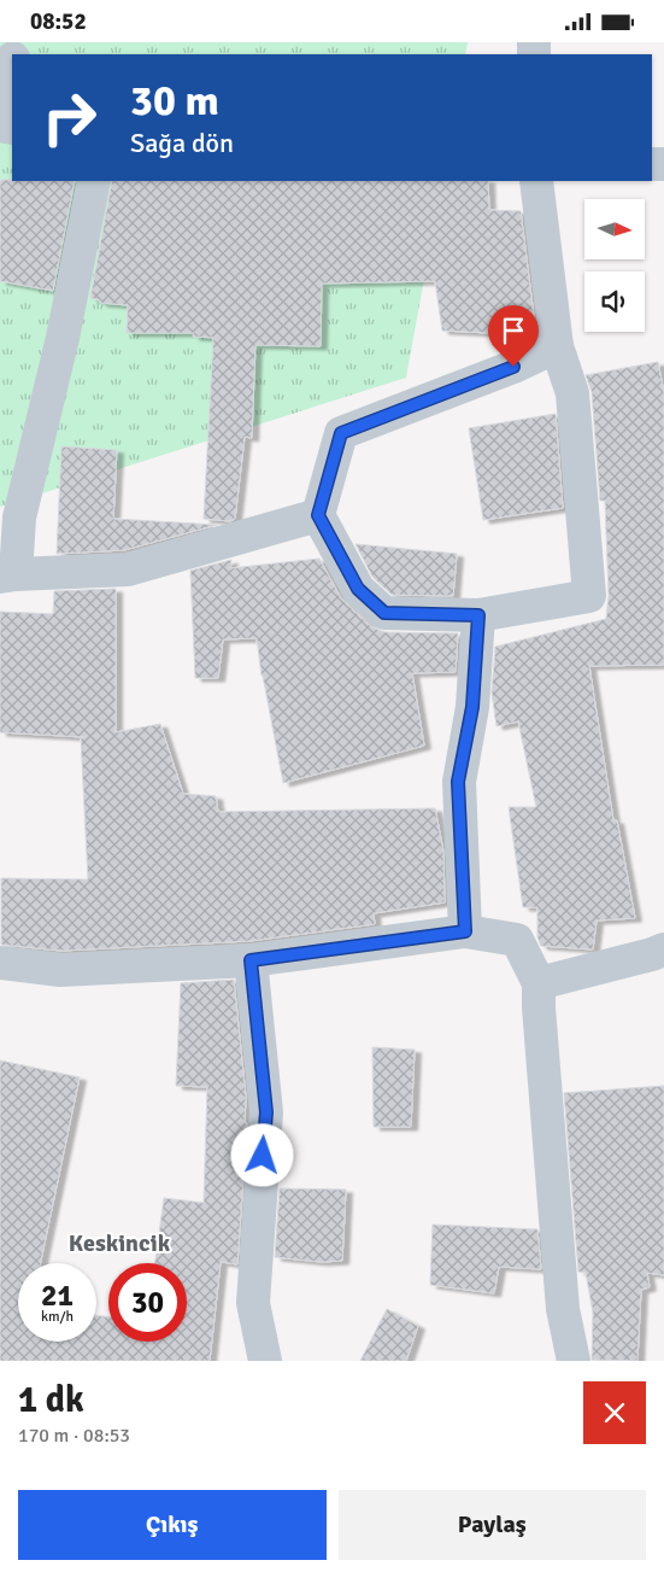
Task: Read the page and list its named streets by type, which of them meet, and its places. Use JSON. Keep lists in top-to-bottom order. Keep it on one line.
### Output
{"districts":["Keskincik"],"north":"right","page":{"status":"08:52","turn":["30 m","Sağa dön"],"speed":"21 km/h","limit":"30","heading":["1 dk","170 m · 08:53"],"buttons":["Çıkış","Paylaş"]}}
